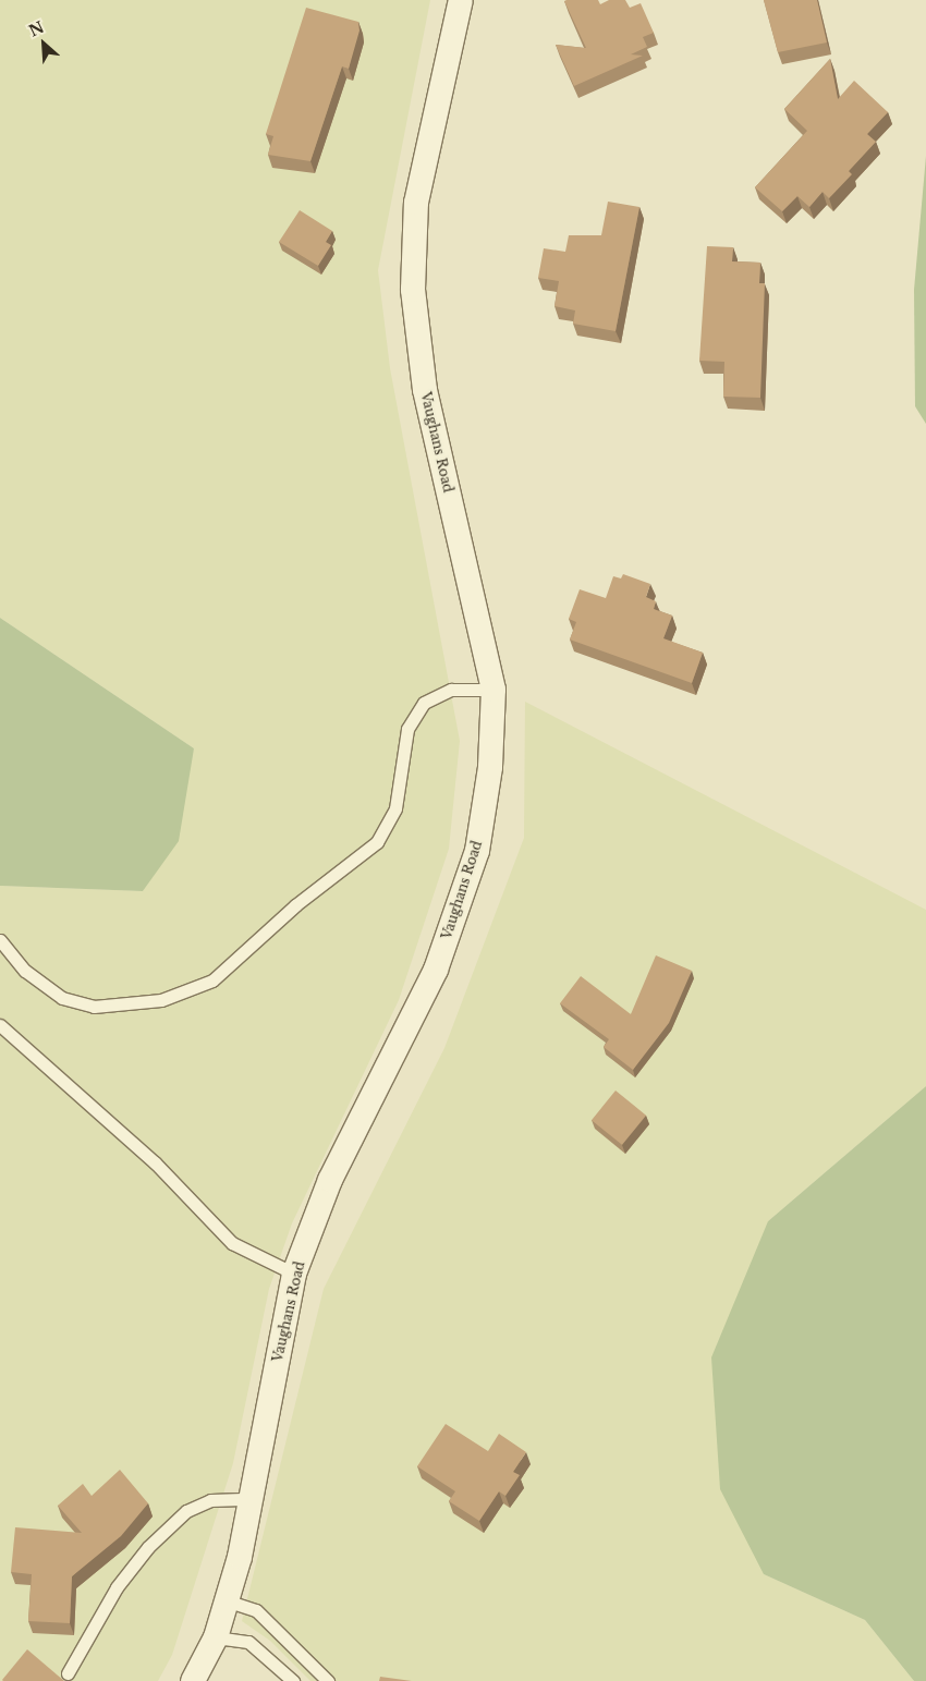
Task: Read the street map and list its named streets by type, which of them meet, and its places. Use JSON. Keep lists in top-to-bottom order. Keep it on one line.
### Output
{"streets":{"street":["Vaughans Road"]},"north":"top left"}
